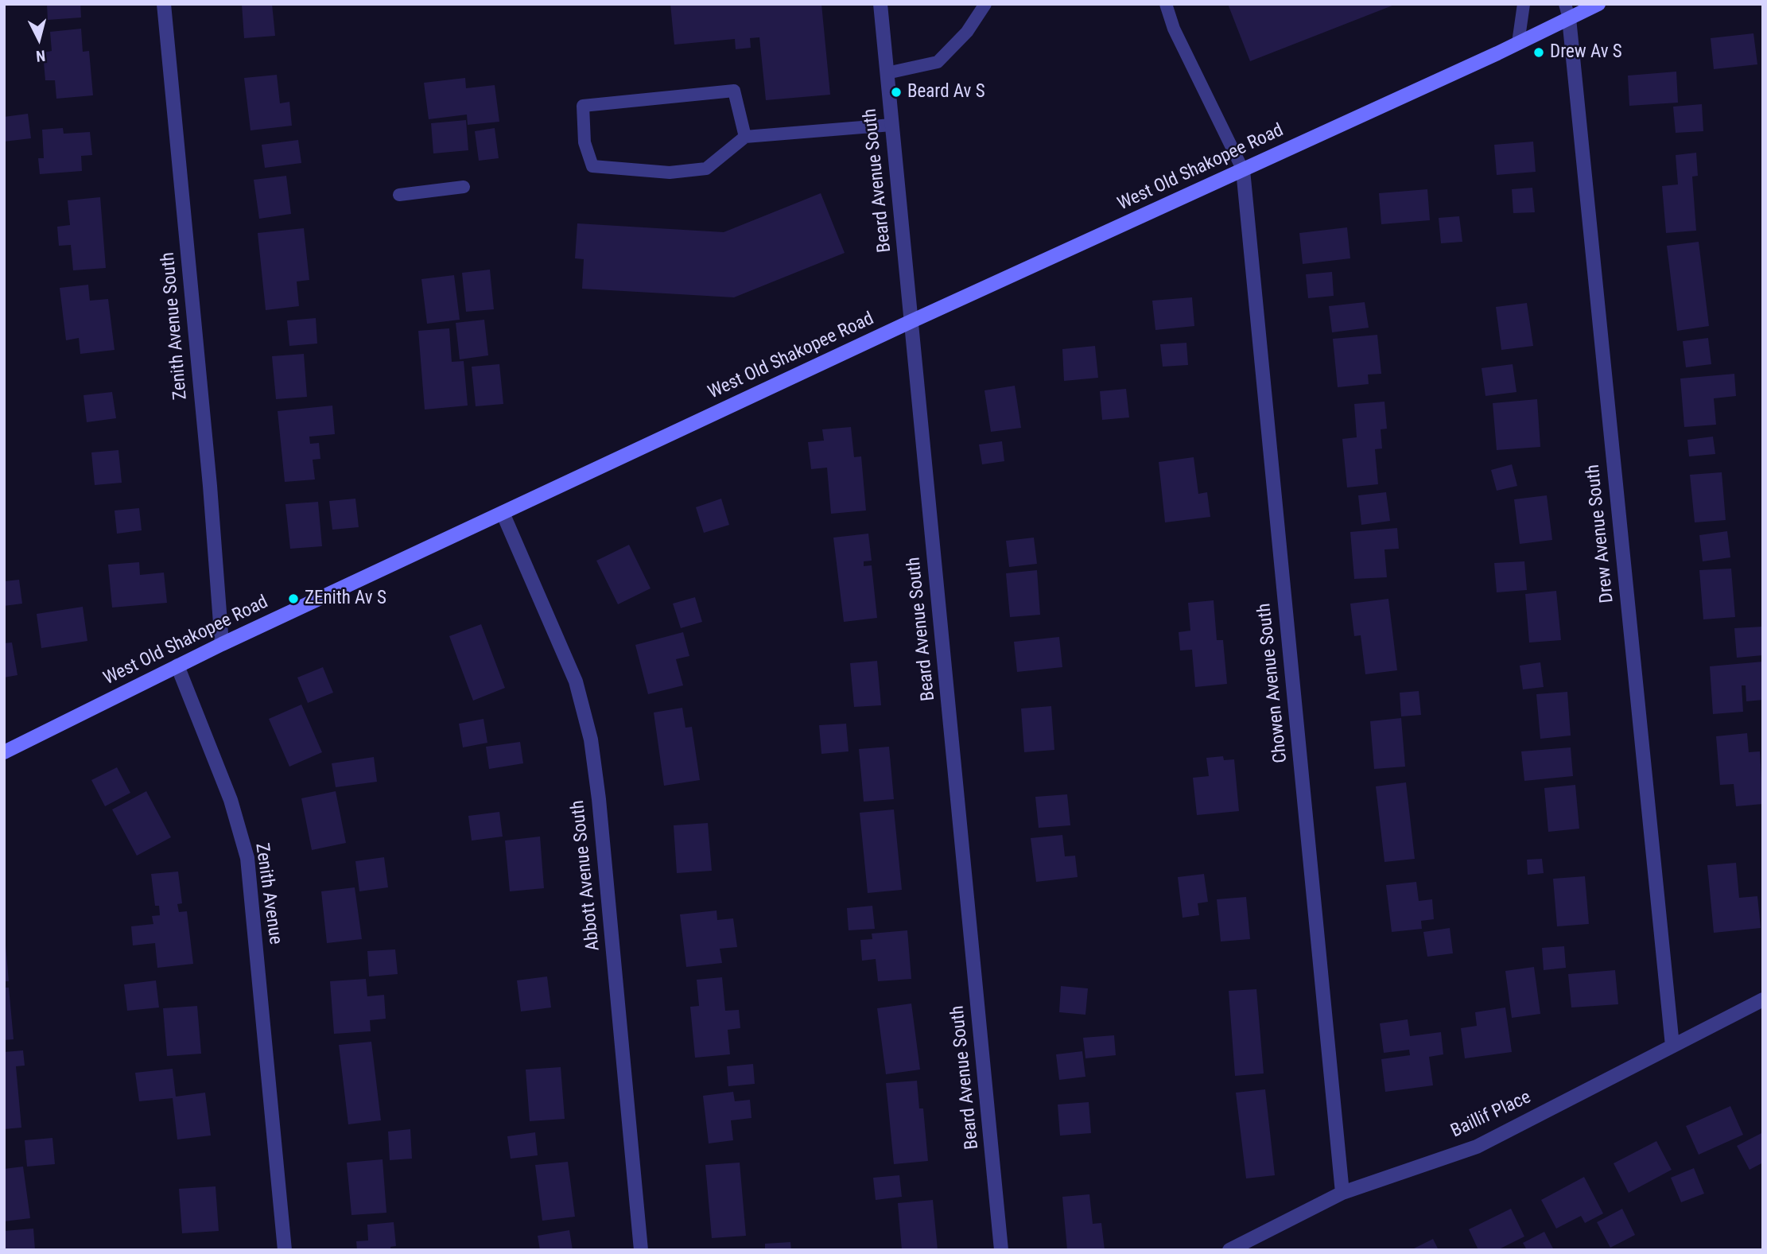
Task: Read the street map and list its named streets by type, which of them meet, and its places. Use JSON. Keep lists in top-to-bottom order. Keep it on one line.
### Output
{"streets":{"main road":["West Old Shakopee Road"],"street":["Beard Avenue South","Zenith Avenue South","Drew Avenue South","Chowen Avenue South","Abbott Avenue South","Zenith Avenue","Baillif Place"]},"crossings":[["West Old Shakopee Road","Beard Avenue South"],["West Old Shakopee Road","Zenith Avenue South"],["West Old Shakopee Road","Drew Avenue South"],["West Old Shakopee Road","Chowen Avenue South"],["West Old Shakopee Road","Abbott Avenue South"],["West Old Shakopee Road","Zenith Avenue"],["Drew Avenue South","Baillif Place"],["Chowen Avenue South","Baillif Place"]],"places":["Drew Av S","Beard Av S","ZEnith Av S"],"north":"bottom"}
